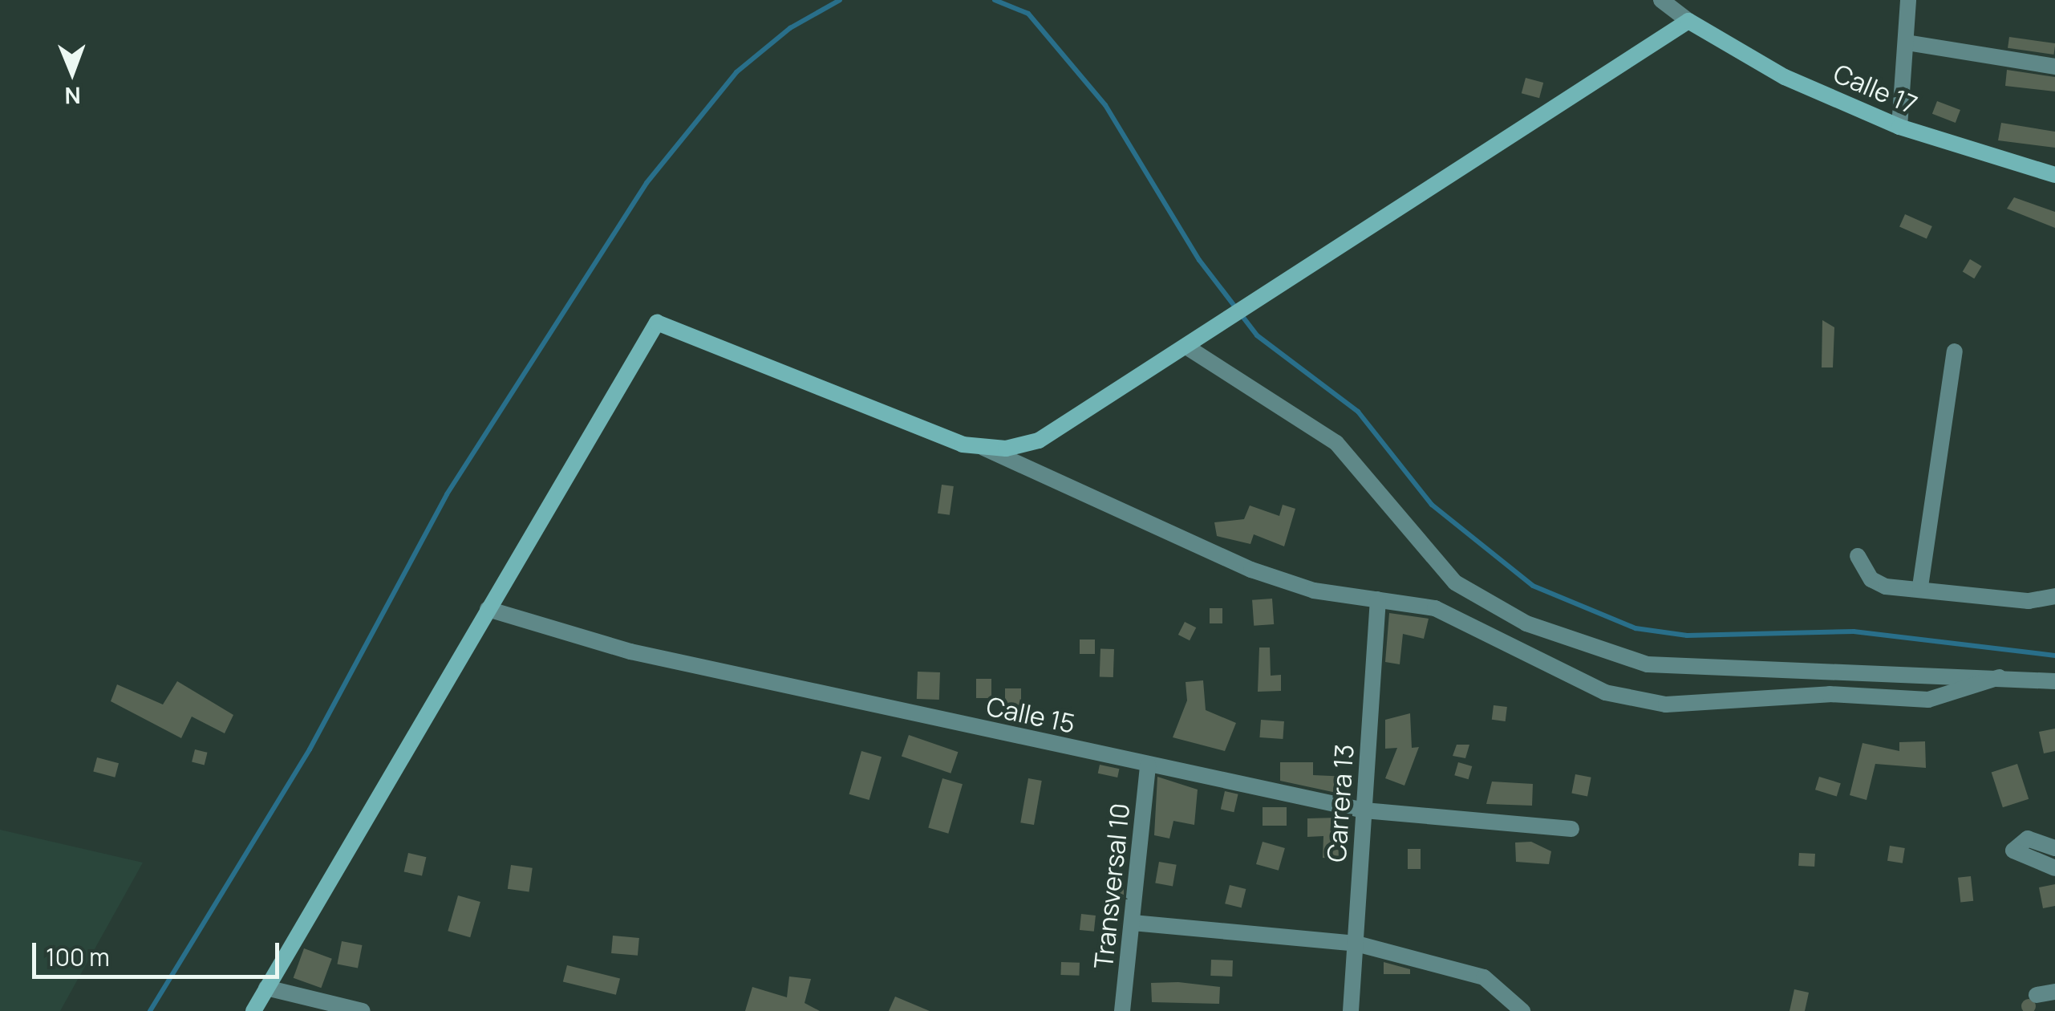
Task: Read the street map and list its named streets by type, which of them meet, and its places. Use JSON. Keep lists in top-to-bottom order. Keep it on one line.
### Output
{"streets":{"street":["Calle 17","Calle 15","Carrera 13","Transversal 10"]},"crossings":[["Calle 15","Carrera 13"],["Calle 15","Transversal 10"]],"scale_bar":"100 m","north":"bottom"}
